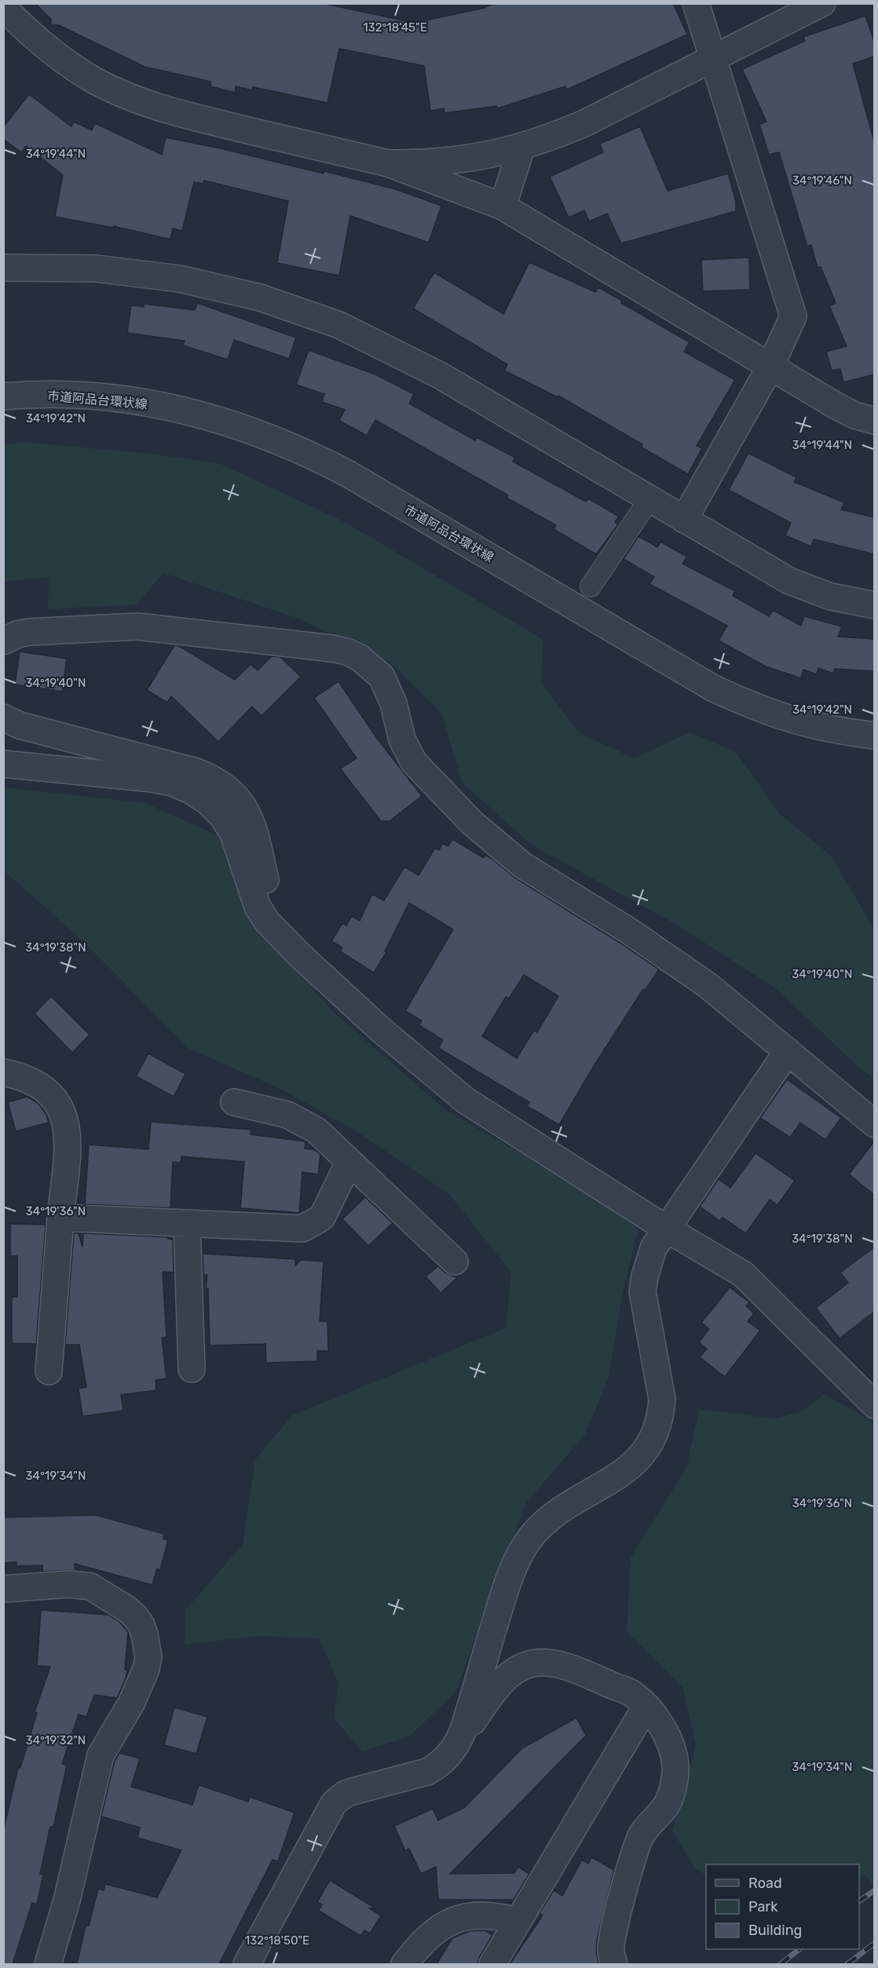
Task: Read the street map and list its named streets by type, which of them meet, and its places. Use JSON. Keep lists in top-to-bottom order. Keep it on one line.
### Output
{"streets":{"street":["市道阿品台環状線"]},"legend":["Road","Park","Building"],"coordinates":["132°18'45\"E","34°19'44\"N","34°19'46\"N","34°19'42\"N","34°19'40\"N","34°19'38\"N","34°19'36\"N","34°19'34\"N","34°19'32\"N","132°18'50\"E"]}
